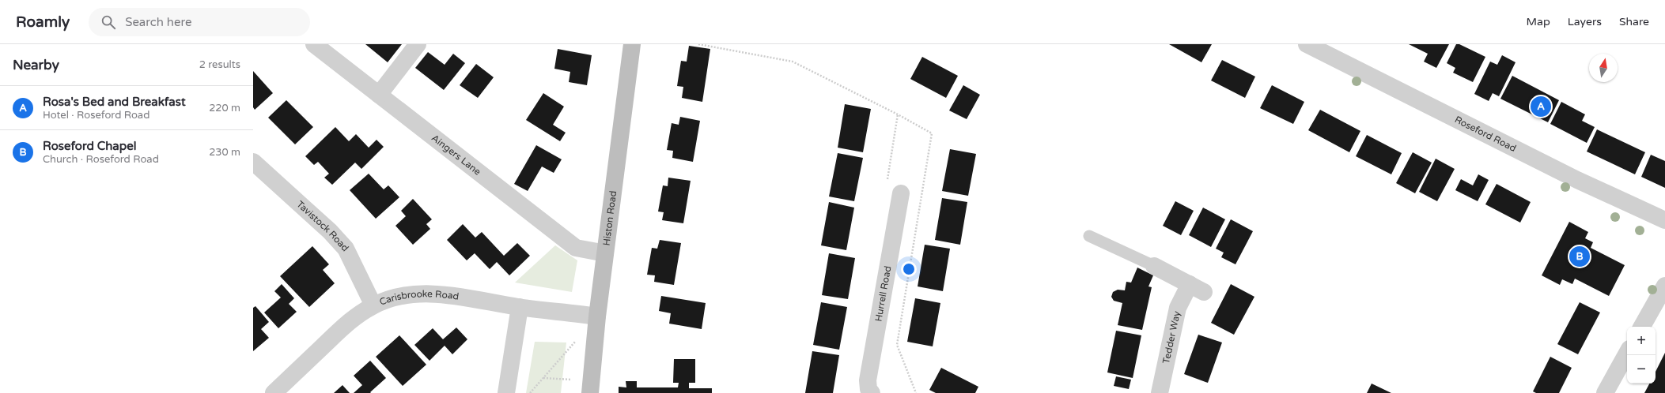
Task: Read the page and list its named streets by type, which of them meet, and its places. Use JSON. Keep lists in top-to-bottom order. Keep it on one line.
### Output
{"streets":{"main road":["Histon Road"],"street":["Roseford Road","Aingers Lane","Tavistock Road","Hurrell Road","Carisbrooke Road","Tedder Way"]},"crossings":[["Aingers Lane","Histon Road"],["Histon Road","Carisbrooke Road"],["Tavistock Road","Carisbrooke Road"]],"north":"top","page":{"header":"Roamly","search":"Search here","nav":["Map","Layers","Share"],"heading":["Nearby","2 results"],"list":[{"mark":"A","name":"Rosa's Bed and Breakfast","note":"Hotel · Roseford Road","value":"220 m"},{"mark":"B","name":"Roseford Chapel","note":"Church · Roseford Road","value":"230 m"}],"pins":["A","B"],"map_buttons":["+","−"]}}
